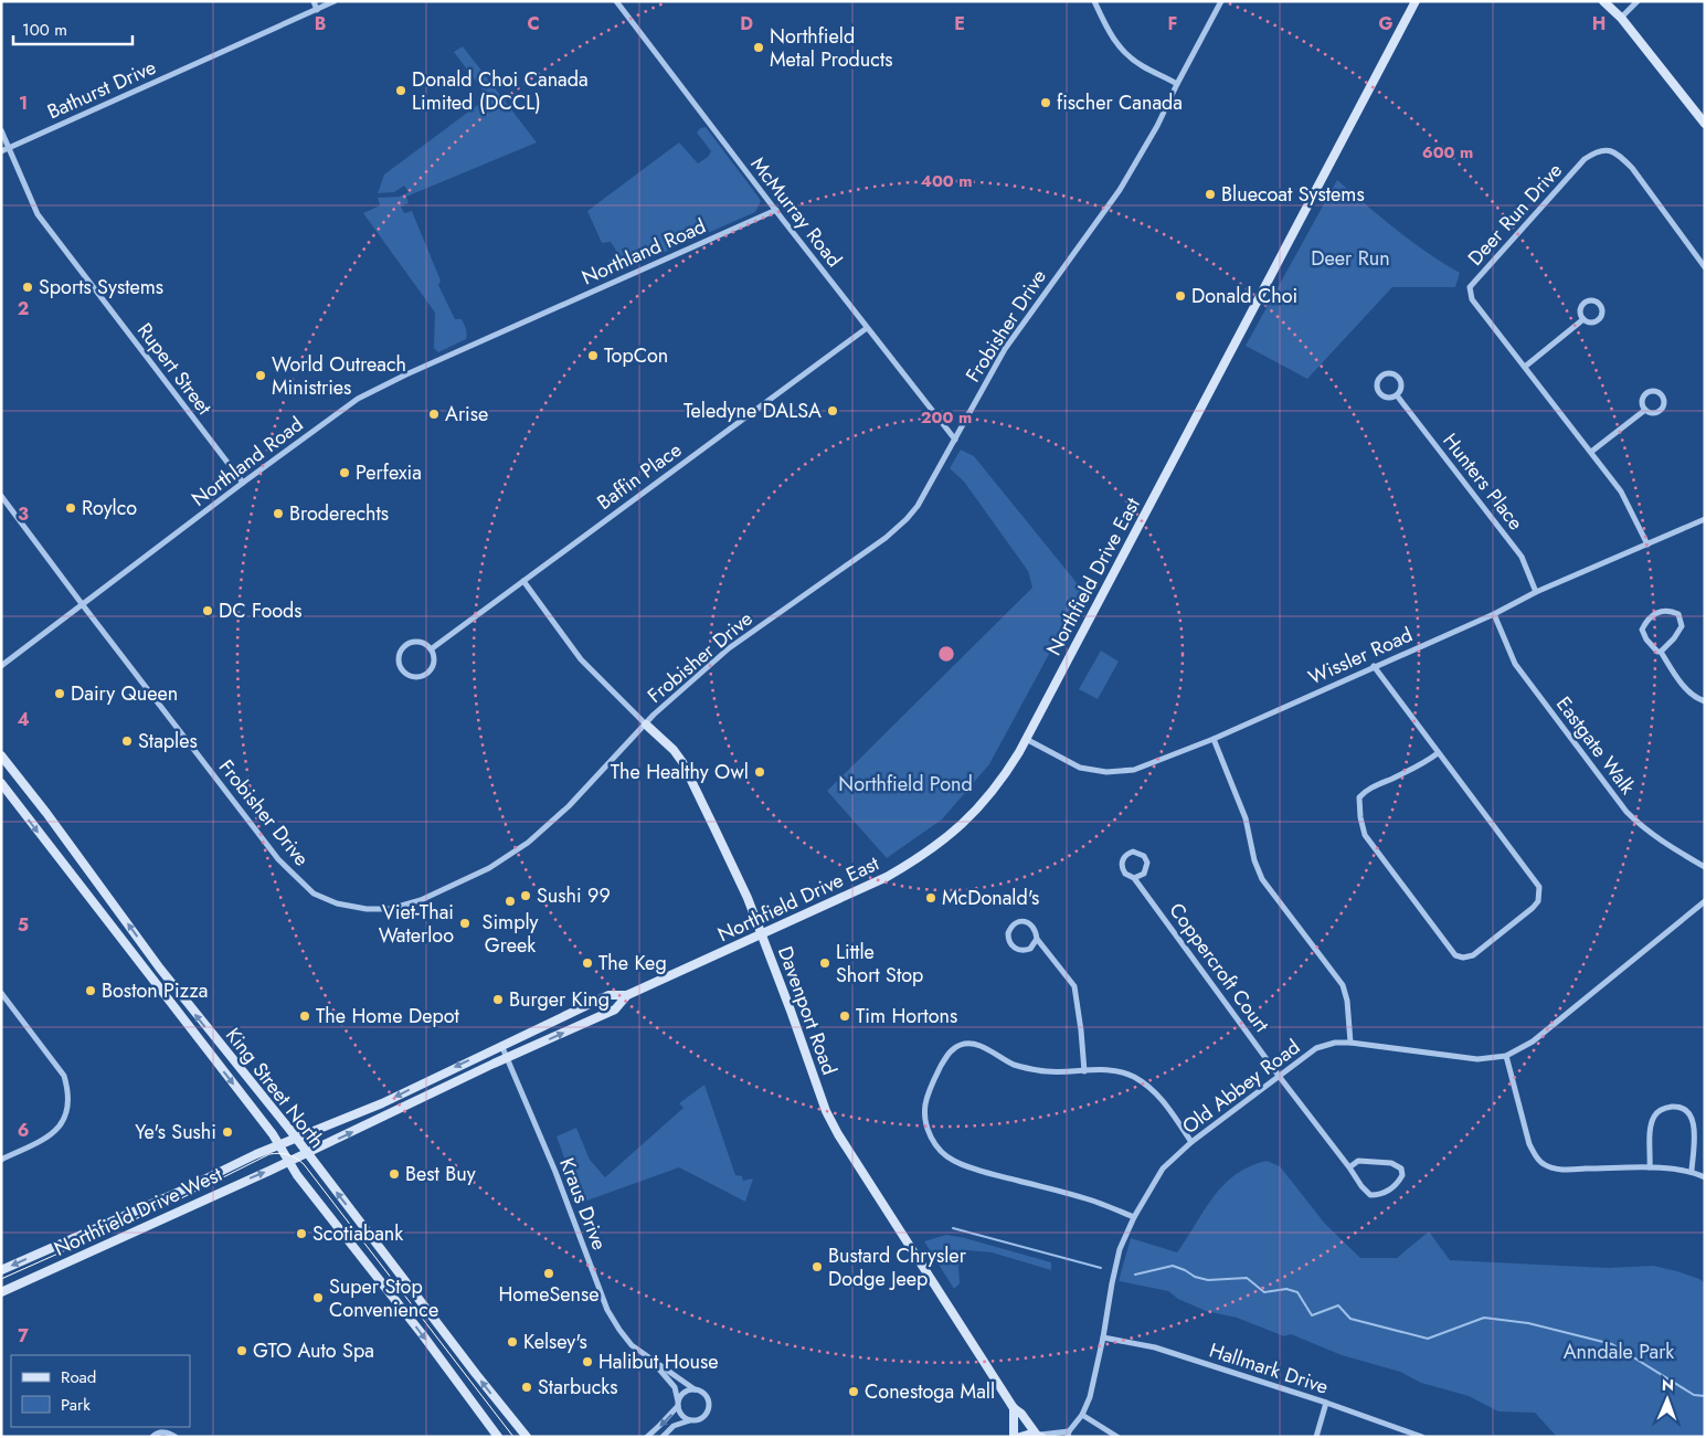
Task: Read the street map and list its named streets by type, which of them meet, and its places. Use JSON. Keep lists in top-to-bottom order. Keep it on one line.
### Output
{"streets":{"main road":["Northfield Drive East","Davenport Road","King Street North","Northfield Drive West"],"street":["Bathurst Drive","McMurray Road","Deer Run Drive","Northland Road","Frobisher Drive","Rupert Street","Baffin Place","Hunters Place","Wissler Road","Eastgate Walk","Coppercroft Court","Old Abbey Road","Kraus Drive","Hallmark Drive"]},"crossings":[["Bathurst Drive","Rupert Street"],["McMurray Road","Northland Road"],["McMurray Road","Frobisher Drive"],["McMurray Road","Baffin Place"],["Deer Run Drive","Wissler Road"],["Northland Road","Frobisher Drive"],["Northland Road","Rupert Street"],["Frobisher Drive","Davenport Road"],["Baffin Place","Davenport Road"],["Hunters Place","Wissler Road"],["Northfield Drive East","Wissler Road"],["Northfield Drive East","Davenport Road"],["Northfield Drive East","King Street North"],["Northfield Drive East","Kraus Drive"],["Northfield Drive East","Northfield Drive West"],["Wissler Road","Eastgate Walk"],["Coppercroft Court","Old Abbey Road"],["Davenport Road","Old Abbey Road"],["Old Abbey Road","Hallmark Drive"],["King Street North","Northfield Drive West"]],"parks":["Deer Run","Northfield Pond","Anndale Park"],"places":["Northfield Metal Products","Donald Choi Canada Limited (DCCL)","fischer Canada","Bluecoat Systems","Sports Systems","Donald Choi","TopCon","World Outreach Ministries","Teledyne DALSA","Arise","Perfexia","Roylco","Broderechts","DC Foods","Dairy Queen","Staples","The Healthy Owl","Sushi 99","McDonald's","Simply Greek","Viet-Thai Waterloo","The Keg","Little Short Stop","Boston Pizza","Burger King","The Home Depot","Tim Hortons","Ye's Sushi","Best Buy","Scotiabank","Bustard Chrysler Dodge Jeep","HomeSense","Super Stop Convenience","Kelsey's","GTO Auto Spa","Halibut House","Starbucks","Conestoga Mall"],"legend":["Road","Park"],"scale_bar":"100 m","north":"top","grid":{"columns":["B","C","D","E","F","G","H"],"rows":["1","2","3","4","5","6","7"]},"rings":["600 m","400 m","200 m"]}
